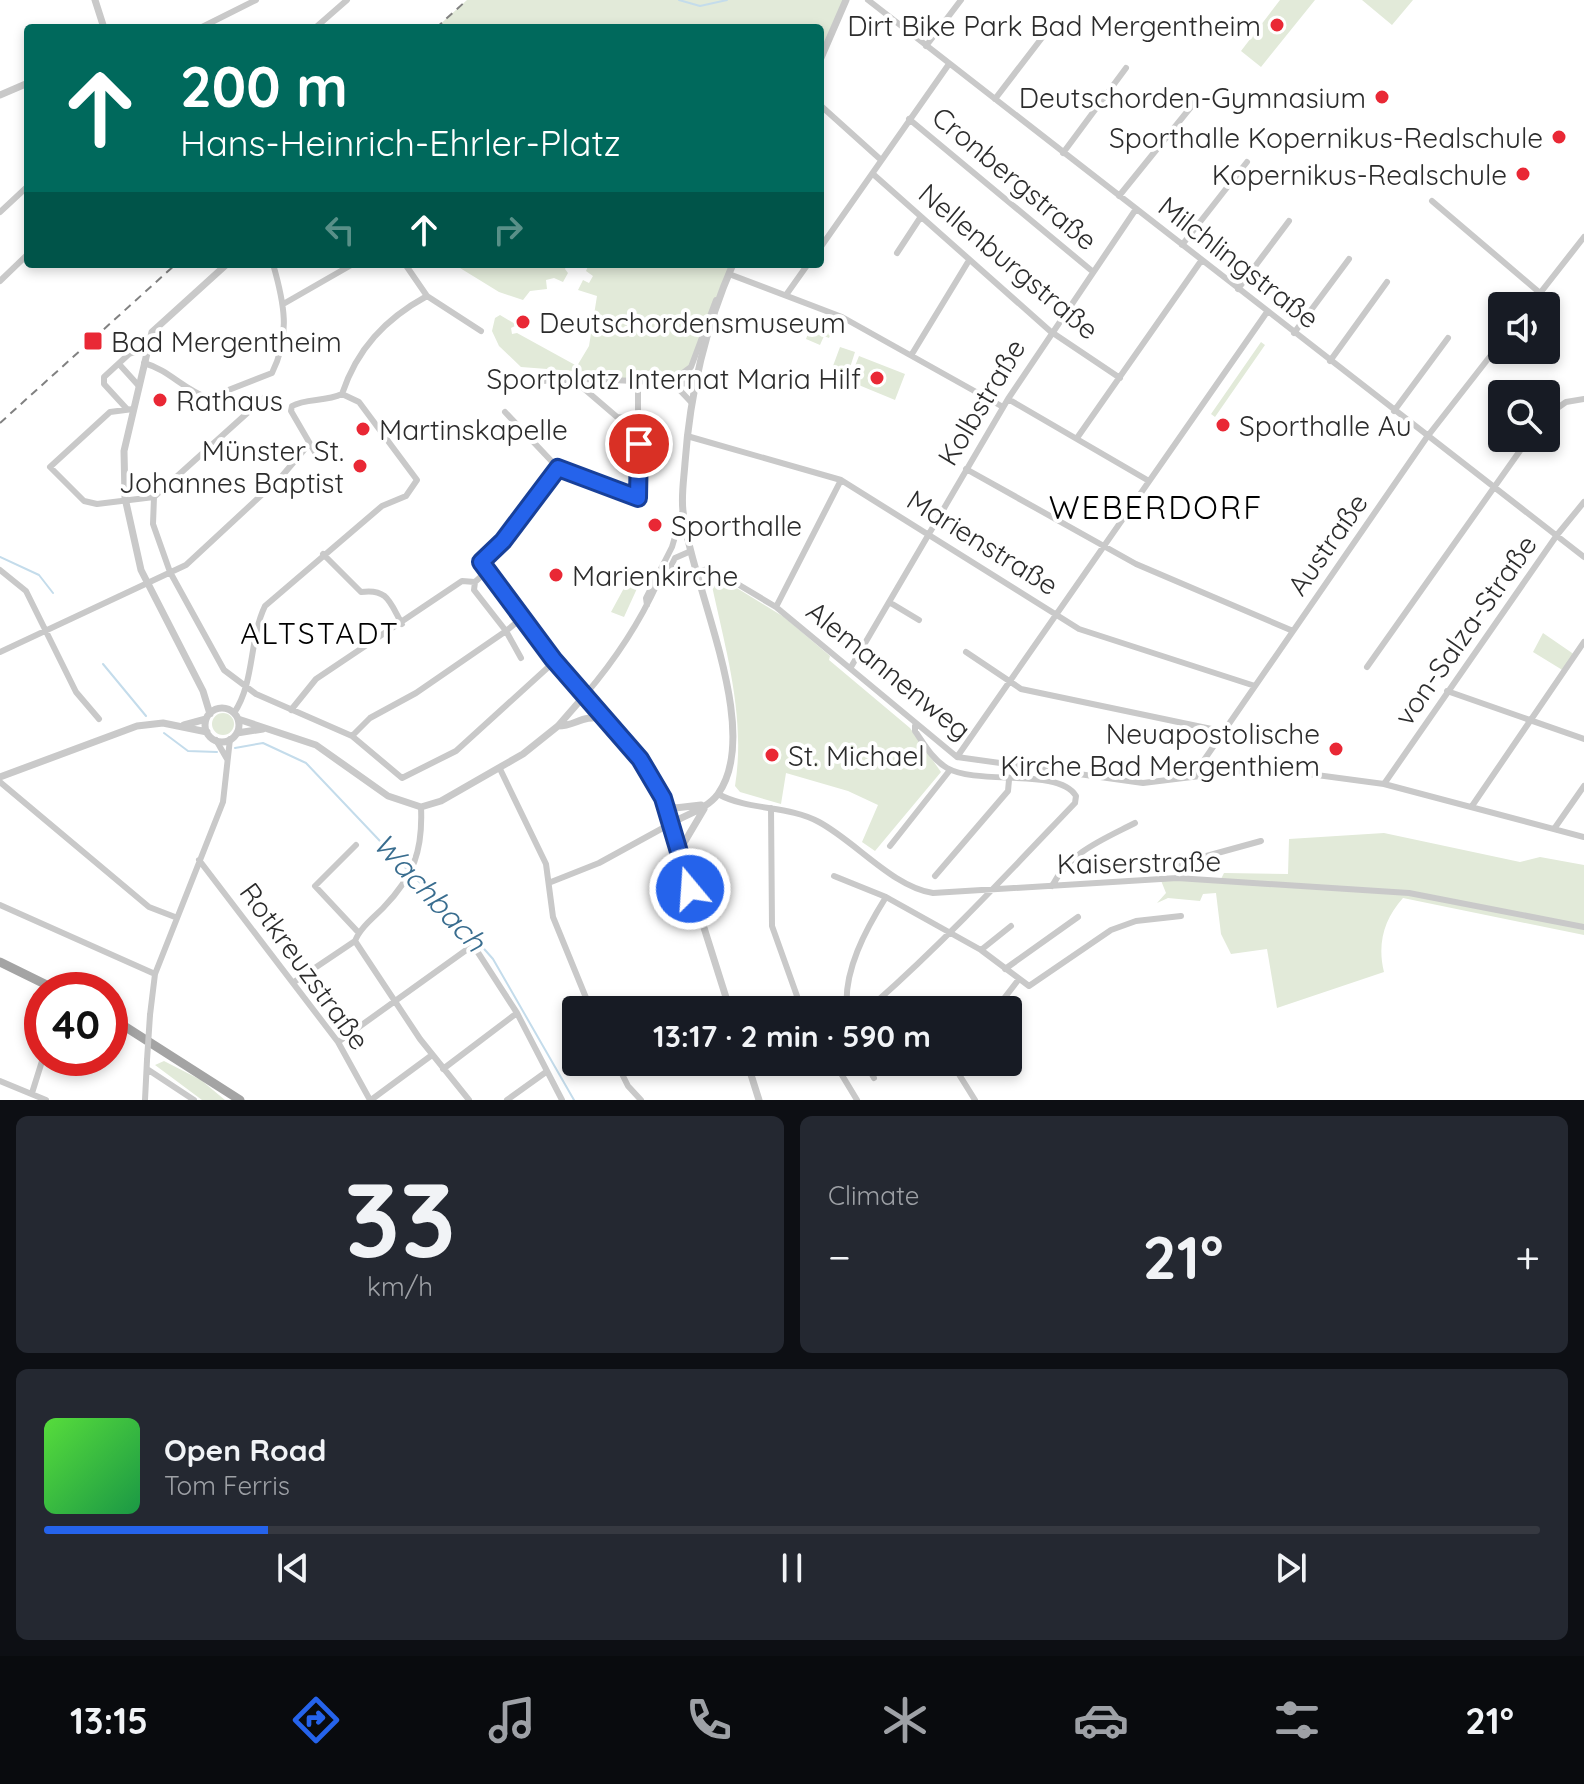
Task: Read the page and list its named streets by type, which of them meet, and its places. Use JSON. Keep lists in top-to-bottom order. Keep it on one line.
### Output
{"streets":{"street":["Cronbergstraße","Nellenburgstraße","Milchlingstraße","Kolbstraße","Marienstraße","Austraße","von-Salza-Straße","Alemannenweg","Kaiserstraße","Rotkreuzstraße"]},"crossings":[["Cronbergstraße","Kolbstraße"],["Nellenburgstraße","Kolbstraße"],["Milchlingstraße","Kolbstraße"],["Milchlingstraße","Austraße"],["Milchlingstraße","von-Salza-Straße"],["Kolbstraße","Marienstraße"],["Kolbstraße","Alemannenweg"],["Marienstraße","Austraße"],["Austraße","Alemannenweg"],["von-Salza-Straße","Alemannenweg"]],"districts":["WEBERDORF","ALTSTADT"],"water":["Wachbach"],"places":{"other":["Dirt Bike Park Bad Mergentheim","Deutschorden-Gymnasium","Sporthalle Kopernikus-Realschule","Kopernikus-Realschule","Deutschordensmuseum","Sportplatz Internat Maria Hilf","Rathaus","Sporthalle Au","Martinskapelle","Münster St. Johannes Baptist","Sporthalle","Marienkirche","Neuapostolische Kirche Bad Mergenthiem","St. Michael"],"transit":["Bad Mergentheim"]},"page":{"turn":["200 m","Hans-Heinrich-Ehrler-Platz"],"limit":"40","trip":"13:17 · 2 min · 590 m","tile":[["33","km/h"],"Climate"],"heat":["−","21°","+"],"song":["Open Road","Tom Ferris"],"tabs":["13:15","21°"]}}
